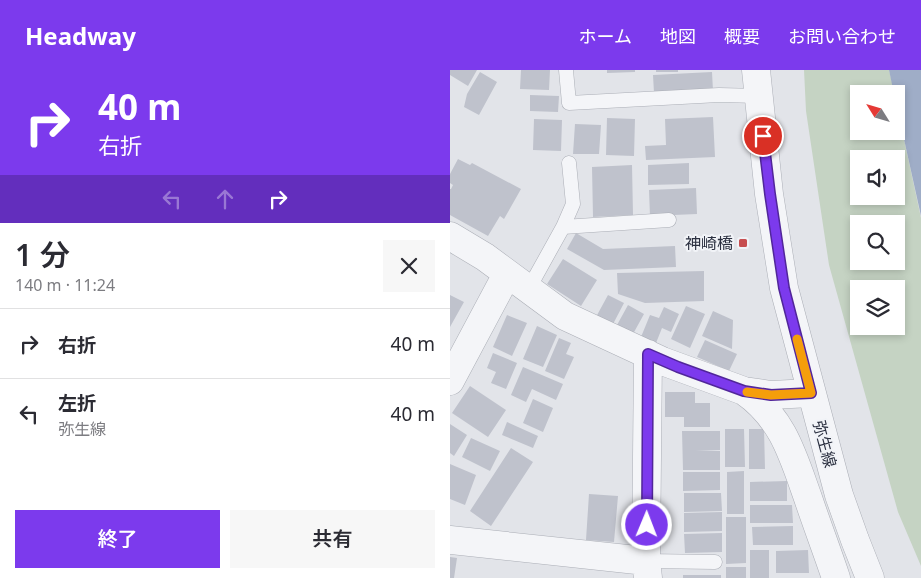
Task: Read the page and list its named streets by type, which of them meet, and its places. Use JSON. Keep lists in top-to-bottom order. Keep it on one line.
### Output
{"streets":{"street":["弥生線"]},"places":{"transit":["神崎橋"]},"north":"top left","page":{"header":"Headway","nav":["ホーム","地図","概要","お問い合わせ"],"turn":["40 m","右折"],"heading":["1 分","140 m · 11:24"],"list":[{"name":"右折","value":"40 m"},{"name":"左折","note":"弥生線","value":"40 m"}],"buttons":["終了","共有"]}}
